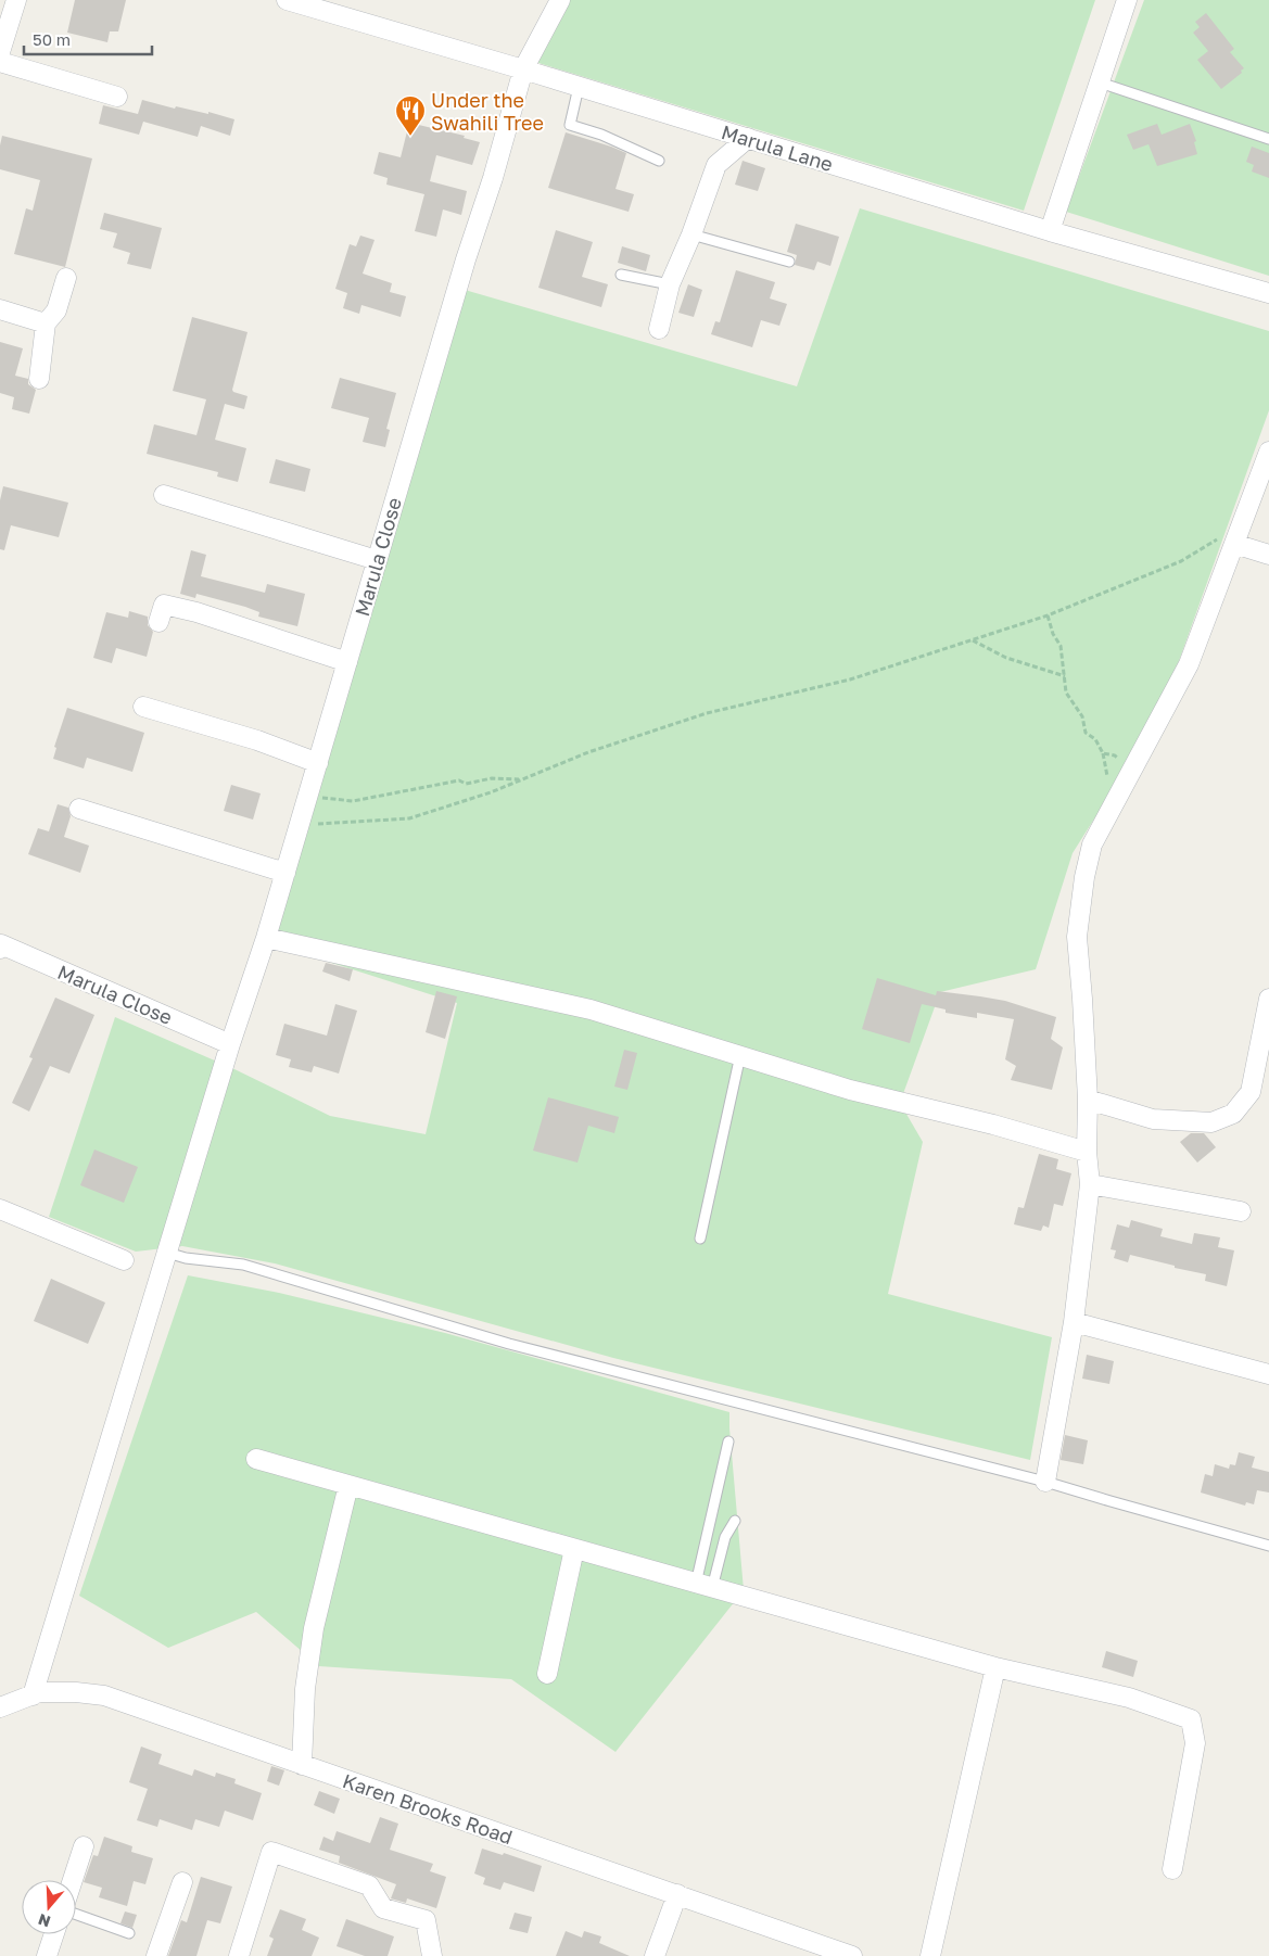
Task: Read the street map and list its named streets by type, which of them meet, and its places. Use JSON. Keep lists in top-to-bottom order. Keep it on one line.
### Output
{"streets":{"street":["Marula Lane","Marula Close","Karen Brooks Road"]},"crossings":[["Marula Lane","Marula Close"],["Marula Close","Karen Brooks Road"]],"places":{"restaurant":["Under the Swahili Tree"]},"scale_bar":"50 m","north":"bottom"}
